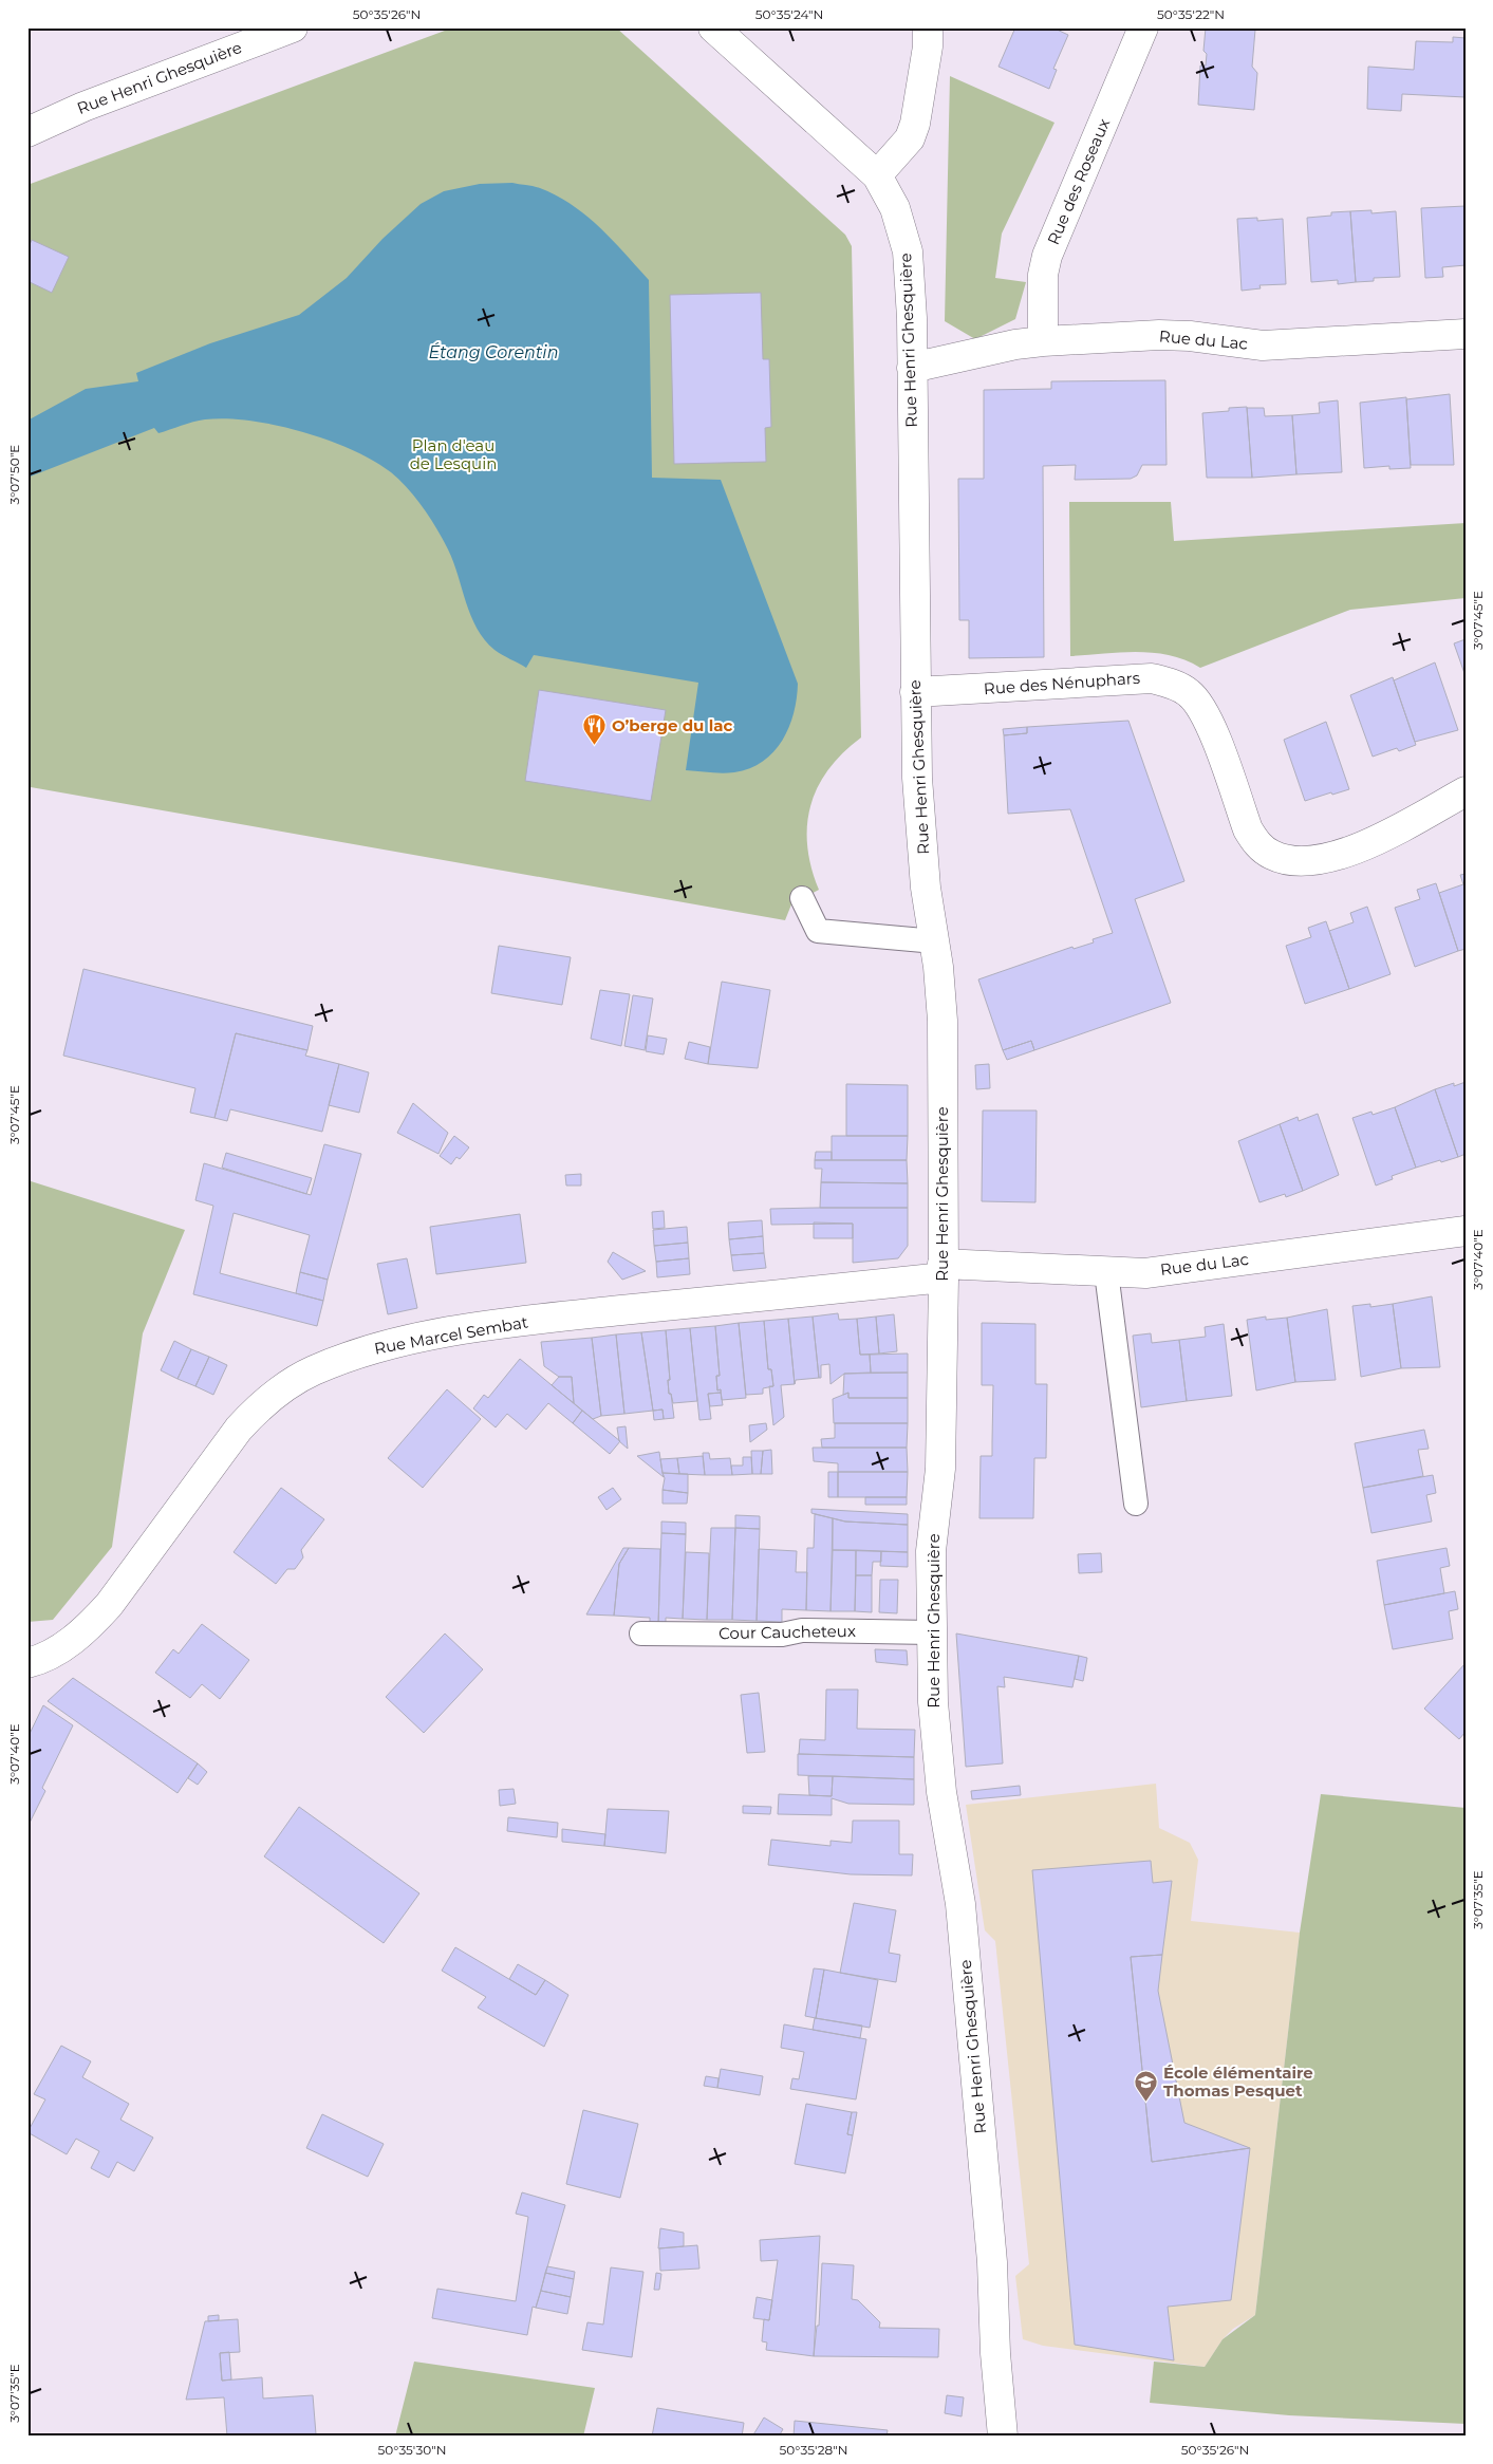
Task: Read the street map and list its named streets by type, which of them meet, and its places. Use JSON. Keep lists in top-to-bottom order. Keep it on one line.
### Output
{"streets":{"street":["Rue Henri Ghesquière","Rue des Roseaux","Rue du Lac","Rue des Nénuphars","Rue Marcel Sembat"],"lane":["Cour Caucheteux"]},"crossings":[["Rue Henri Ghesquière","Rue du Lac"],["Rue Henri Ghesquière","Rue des Nénuphars"],["Rue Henri Ghesquière","Rue Marcel Sembat"],["Rue Henri Ghesquière","Cour Caucheteux"],["Rue des Roseaux","Rue du Lac"],["Rue du Lac","Rue Marcel Sembat"]],"water":["Étang Corentin"],"parks":["Plan d'eau de Lesquin"],"places":{"restaurant":["O’berge du lac"],"school or university":["École élémentaire Thomas Pesquet"]},"coordinates":["50°35'26\"N","50°35'24\"N","50°35'22\"N","3°07'50\"E","3°07'45\"E","3°07'40\"E","3°07'35\"E","50°35'30\"N","50°35'28\"N"]}
